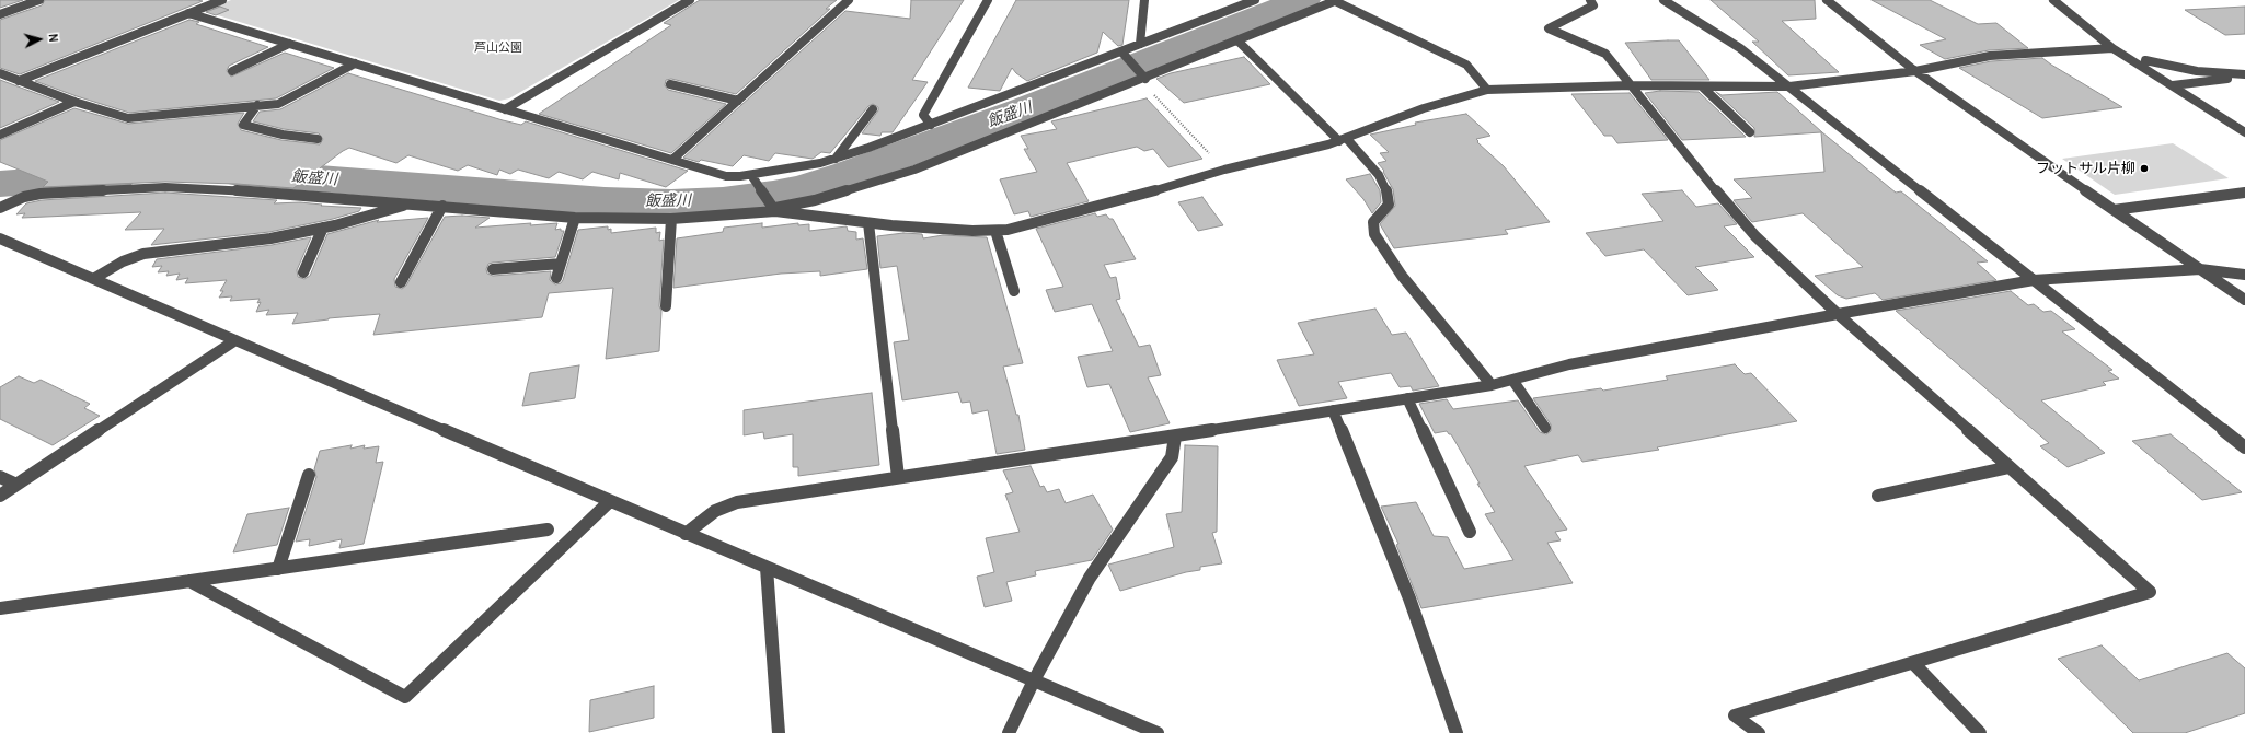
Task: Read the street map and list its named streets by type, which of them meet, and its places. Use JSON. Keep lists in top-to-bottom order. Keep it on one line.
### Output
{"water":["飯盛川"],"parks":["芦山公園"],"places":["フットサル片柳"],"north":"right"}
